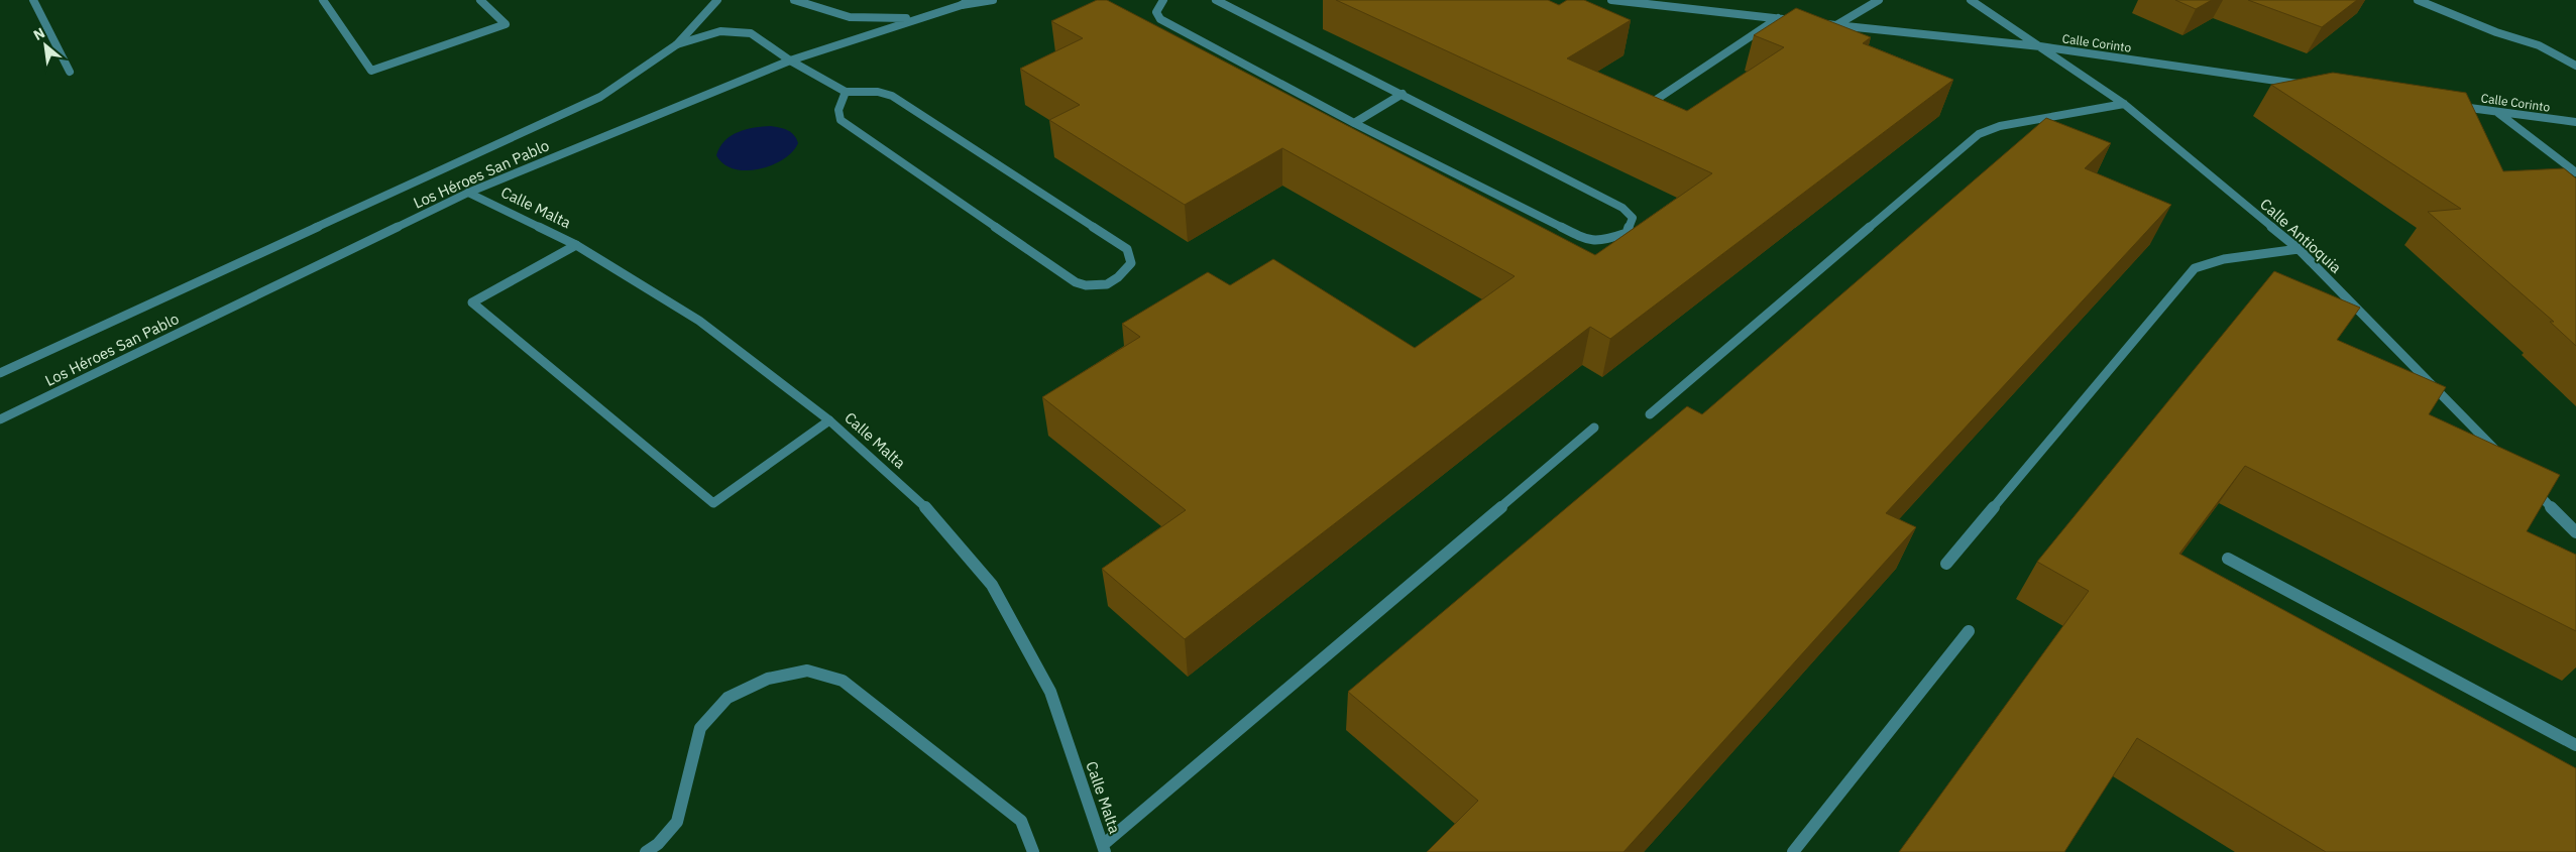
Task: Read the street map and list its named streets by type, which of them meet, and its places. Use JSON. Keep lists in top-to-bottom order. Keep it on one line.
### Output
{"streets":{"street":["Calle Corinto","Los Héroes San Pablo","Calle Malta","Calle Antioquia"]},"crossings":[["Calle Corinto","Calle Antioquia"],["Los Héroes San Pablo","Calle Malta"]],"north":"top left"}
